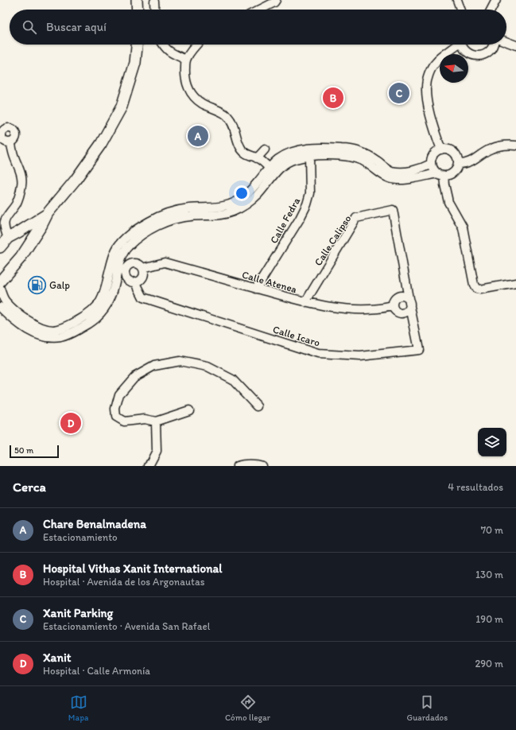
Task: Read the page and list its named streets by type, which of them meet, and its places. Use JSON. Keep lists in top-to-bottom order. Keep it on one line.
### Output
{"streets":{"street":["Calle Fedra","Calle Calipso","Calle Atenea","Calle Icaro"]},"crossings":[["Calle Fedra","Calle Atenea"],["Calle Calipso","Calle Atenea"],["Calle Calipso","Calle Icaro"],["Calle Atenea","Calle Icaro"]],"places":{"fuel station":["Galp"]},"scale_bar":"50 m","north":"left","page":{"search":"Buscar aquí","pins":["C","B","A","D"],"scale":"50 m","heading":["Cerca","4 resultados"],"list":[{"mark":"A","name":"Chare Benalmadena","note":"Estacionamiento","value":"70 m"},{"mark":"B","name":"Hospital Vithas Xanit International","note":"Hospital · Avenida de los Argonautas","value":"130 m"},{"mark":"C","name":"Xanit Parking","note":"Estacionamiento · Avenida San Rafael","value":"190 m"},{"mark":"D","name":"Xanit","note":"Hospital · Calle Armonía","value":"290 m"}],"nav":["Mapa","Cómo llegar","Guardados"]}}
